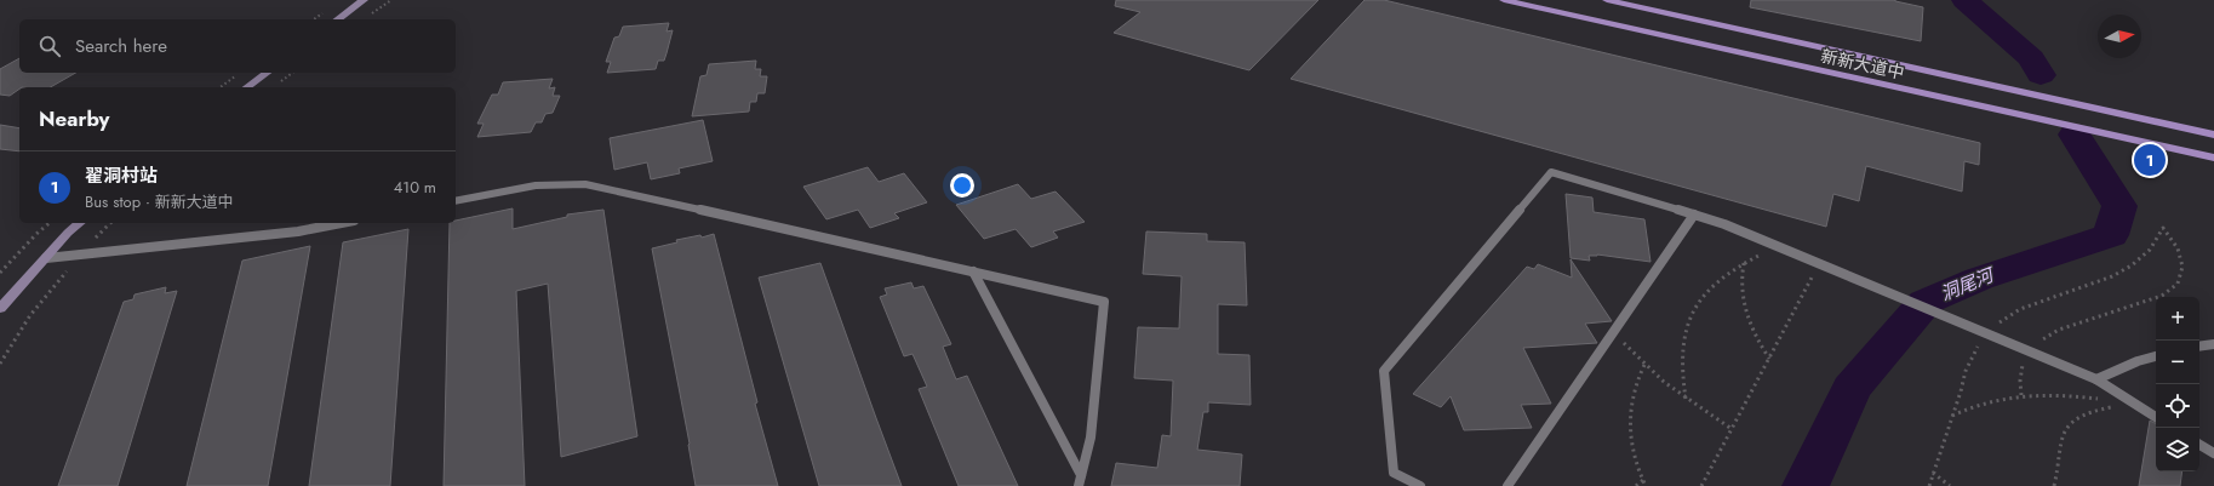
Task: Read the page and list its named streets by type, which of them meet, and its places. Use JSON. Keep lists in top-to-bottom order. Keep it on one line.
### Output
{"streets":{"main road":["新新大道中"]},"water":["洞尾河"],"north":"right","page":{"search":"Search here","heading":"Nearby","pins":"1","list":[{"mark":"1","name":"翟洞村站","note":"Bus stop · 新新大道中","value":"410 m"}],"map_buttons":["+","−"]}}
